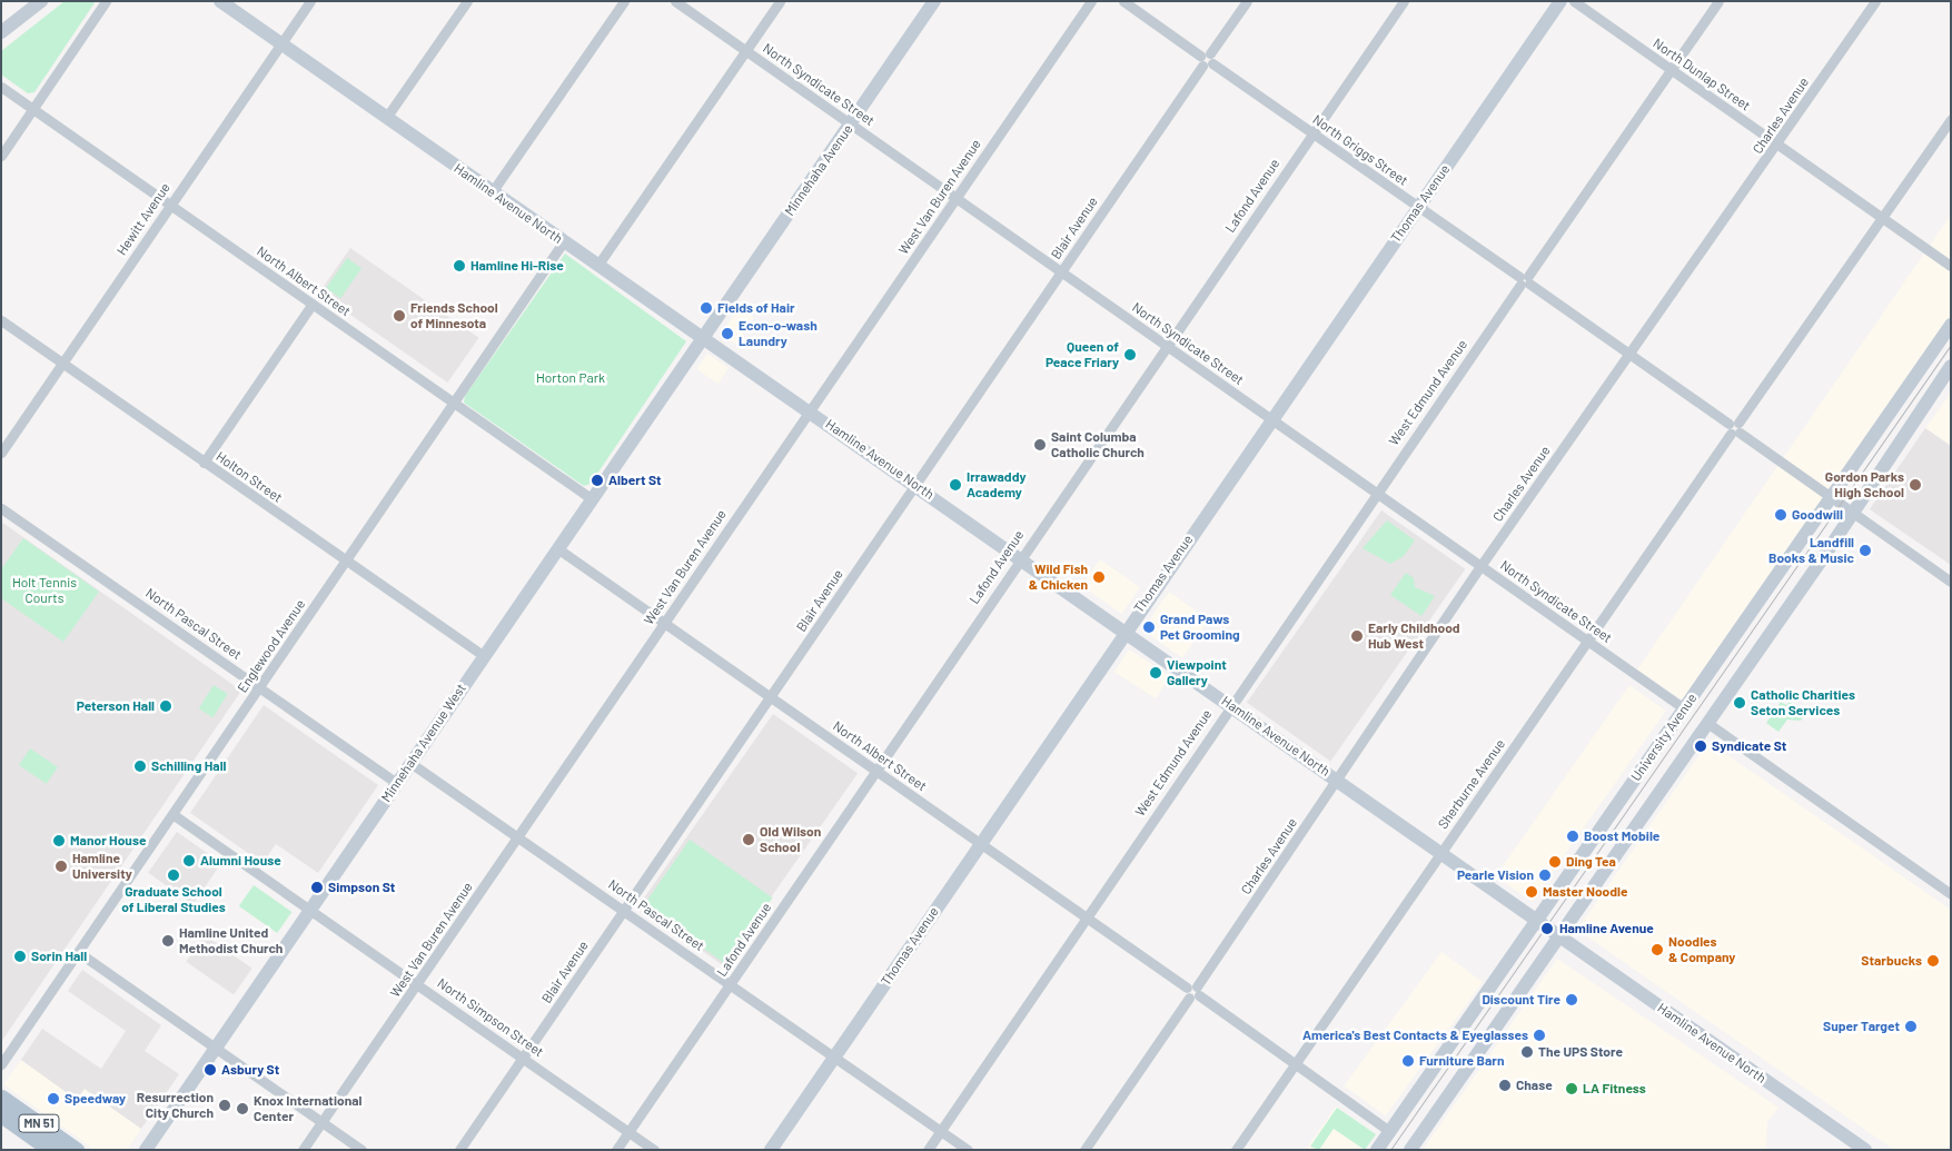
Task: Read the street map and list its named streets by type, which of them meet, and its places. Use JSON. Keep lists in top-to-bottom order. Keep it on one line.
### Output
{"streets":{"main road":["MN 51"],"street":["North Dunlap Street","North Syndicate Street","Charles Avenue","North Griggs Street","Minnehaha Avenue","Lafond Avenue","West Van Buren Avenue","Hamline Avenue North","Thomas Avenue","Hewitt Avenue","Blair Avenue","North Albert Street","West Edmund Avenue","Holton Street","North Pascal Street","Englewood Avenue","University Avenue","Minnehaha Avenue West","Sherburne Avenue","North Simpson Street"]},"crossings":[["North Dunlap Street","Charles Avenue"],["North Dunlap Street","West Edmund Avenue"],["North Dunlap Street","Sherburne Avenue"],["North Syndicate Street","Charles Avenue"],["North Syndicate Street","Minnehaha Avenue"],["North Syndicate Street","Lafond Avenue"],["North Syndicate Street","West Van Buren Avenue"],["North Syndicate Street","Thomas Avenue"],["North Syndicate Street","Blair Avenue"],["North Syndicate Street","West Edmund Avenue"],["North Syndicate Street","University Avenue"],["North Syndicate Street","Sherburne Avenue"],["Charles Avenue","North Griggs Street"],["Charles Avenue","Hamline Avenue North"],["Charles Avenue","North Albert Street"],["North Griggs Street","Lafond Avenue"],["North Griggs Street","Thomas Avenue"],["North Griggs Street","Blair Avenue"],["North Griggs Street","West Edmund Avenue"],["North Griggs Street","University Avenue"],["North Griggs Street","Sherburne Avenue"],["Minnehaha Avenue","Hamline Avenue North"],["Minnehaha Avenue","Minnehaha Avenue West"],["Lafond Avenue","Hamline Avenue North"],["Lafond Avenue","North Albert Street"],["Lafond Avenue","North Pascal Street"],["Lafond Avenue","North Simpson Street"],["West Van Buren Avenue","Hamline Avenue North"],["West Van Buren Avenue","North Albert Street"],["West Van Buren Avenue","North Pascal Street"],["West Van Buren Avenue","North Simpson Street"],["Hamline Avenue North","Thomas Avenue"],["Hamline Avenue North","Hewitt Avenue"],["Hamline Avenue North","Blair Avenue"],["Hamline Avenue North","West Edmund Avenue"],["Hamline Avenue North","Englewood Avenue"],["Hamline Avenue North","University Avenue"],["Hamline Avenue North","Minnehaha Avenue West"],["Hamline Avenue North","Sherburne Avenue"],["Thomas Avenue","North Albert Street"],["Thomas Avenue","North Pascal Street"],["Hewitt Avenue","North Albert Street"],["Hewitt Avenue","Holton Street"],["Blair Avenue","North Albert Street"],["Blair Avenue","North Pascal Street"],["Blair Avenue","North Simpson Street"],["North Albert Street","West Edmund Avenue"],["North Albert Street","Englewood Avenue"],["North Albert Street","University Avenue"],["North Albert Street","Minnehaha Avenue West"],["North Albert Street","Sherburne Avenue"],["West Edmund Avenue","North Pascal Street"],["Holton Street","Englewood Avenue"],["Holton Street","Minnehaha Avenue West"],["North Pascal Street","Englewood Avenue"],["North Pascal Street","Minnehaha Avenue West"],["Englewood Avenue","North Simpson Street"],["Minnehaha Avenue West","North Simpson Street"]],"parks":["Horton Park","Holt Tennis Courts"],"places":["Hamline Hi-Rise","Fields of Hair","Friends School of Minnesota","Econ-o-wash Laundry","Queen of Peace Friary","Saint Columba Catholic Church","Albert St","Irrawaddy Academy","Gordon Parks High School","Goodwill","Landfill Books & Music","Wild Fish & Chicken","Grand Paws Pet Grooming","Early Childhood Hub West","Viewpoint Gallery","Catholic Charities Seton Services","Peterson Hall","Syndicate St","Schilling Hall","Boost Mobile","Old Wilson School","Manor House","Alumni House","Ding Tea","Hamline University","Graduate School of Liberal Studies","Pearle Vision","Simpson St","Master Noodle","Hamline Avenue","Hamline United Methodist Church","Noodles & Company","Sorin Hall","Starbucks","Discount Tire","Super Target","America's Best Contacts & Eyeglasses","The UPS Store","Furniture Barn","Asbury St","Chase","LA Fitness","Speedway","Resurrection City Church","Knox International Center"]}
